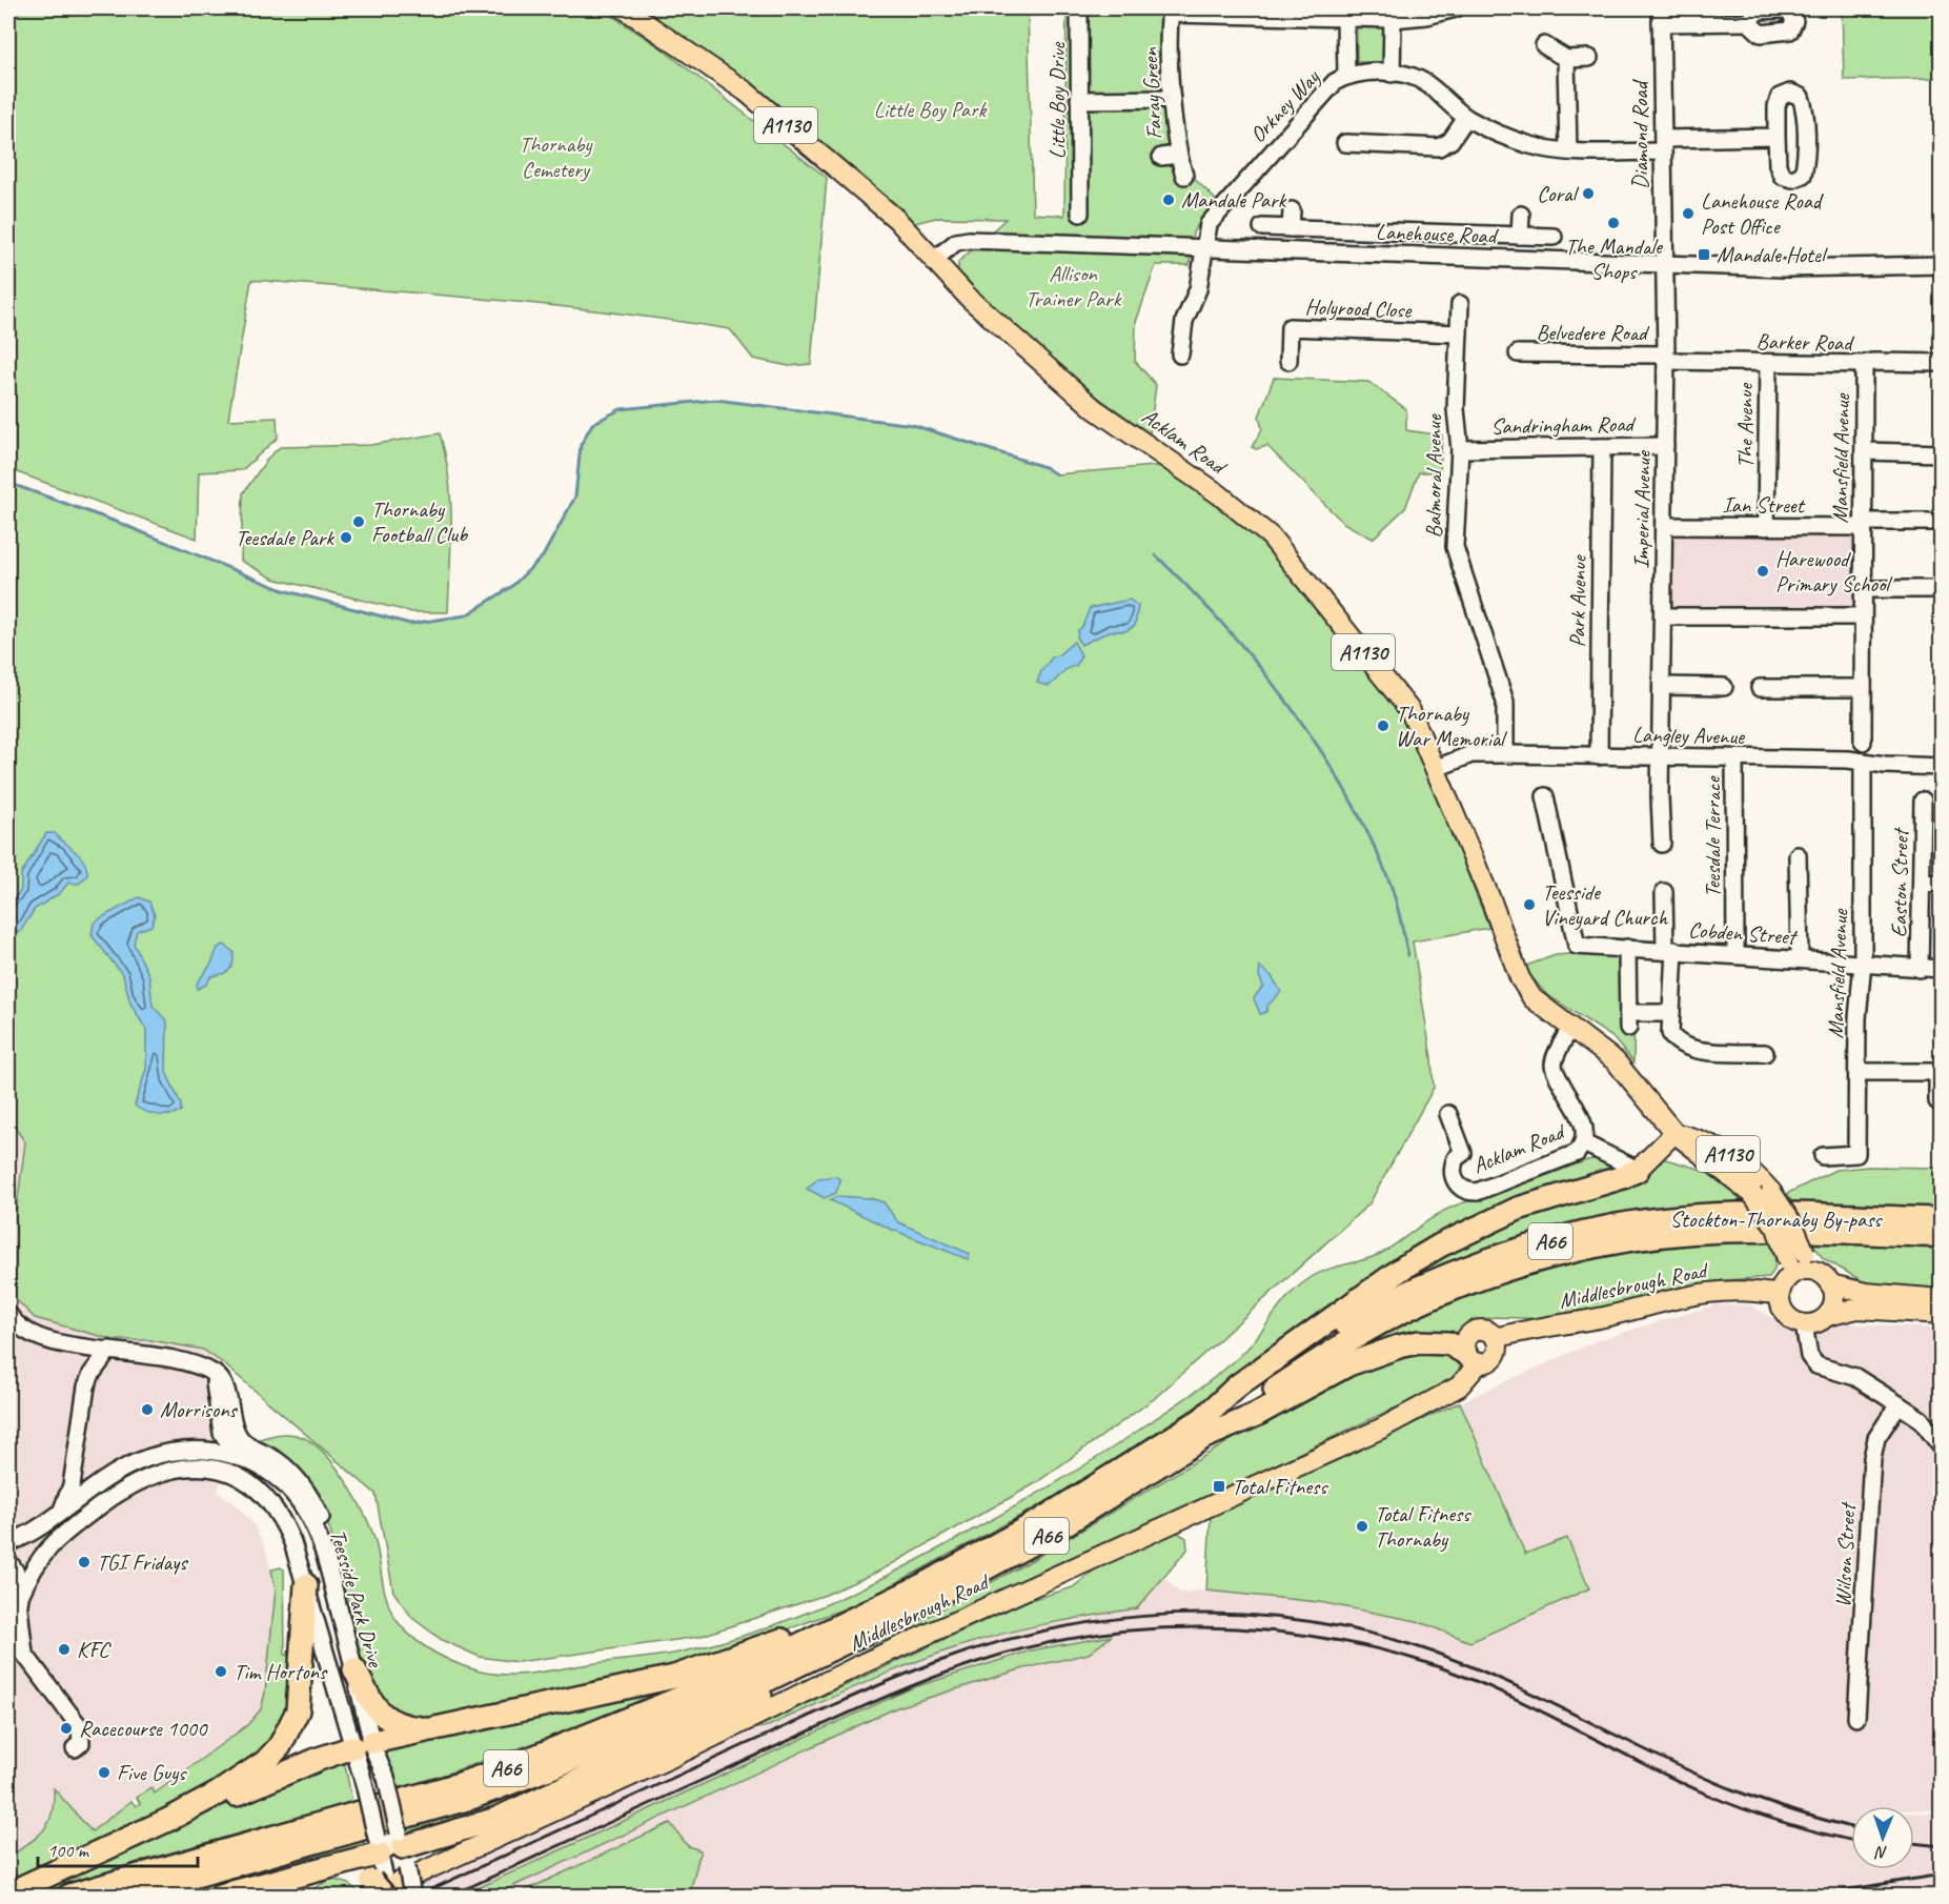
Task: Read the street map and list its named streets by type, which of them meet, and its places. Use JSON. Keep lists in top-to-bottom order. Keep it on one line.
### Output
{"streets":{"highway":["Stockton-Thornaby By-pass","A66"],"main road":["A1130","Acklam Road","Middlesbrough Road"],"street":["Faray Green","Little Boy Drive","Orkney Way","Diamond Road","Lanehouse Road","Holyrood Close","Belvedere Road","Barker Road","Sandringham Road","The Avenue","Mansfield Avenue","Balmoral Avenue","Ian Street","Imperial Avenue","Park Avenue","Langley Avenue","Teesdale Terrace","Easton Street","Cobden Street","Wilson Street","Teesside Park Drive"]},"crossings":[["Orkney Way","Diamond Road"],["Orkney Way","Lanehouse Road"],["A1130","Acklam Road"],["A1130","Middlesbrough Road"],["Diamond Road","Lanehouse Road"],["Diamond Road","Imperial Avenue"],["Lanehouse Road","Acklam Road"],["Lanehouse Road","Imperial Avenue"],["Holyrood Close","Balmoral Avenue"],["Belvedere Road","Barker Road"],["Belvedere Road","Imperial Avenue"],["Barker Road","The Avenue"],["Barker Road","Mansfield Avenue"],["Barker Road","Imperial Avenue"],["Sandringham Road","Balmoral Avenue"],["Sandringham Road","Imperial Avenue"],["Sandringham Road","Park Avenue"],["The Avenue","Ian Street"],["Acklam Road","Langley Avenue"],["Acklam Road","Middlesbrough Road"],["Mansfield Avenue","Ian Street"],["Mansfield Avenue","Langley Avenue"],["Mansfield Avenue","Cobden Street"],["Balmoral Avenue","Langley Avenue"],["Ian Street","Imperial Avenue"],["Imperial Avenue","Langley Avenue"],["Park Avenue","Langley Avenue"],["Langley Avenue","Teesdale Terrace"],["Teesdale Terrace","Cobden Street"],["Easton Street","Cobden Street"],["Stockton-Thornaby By-pass","A66"],["A66","Middlesbrough Road"],["A66","Teesside Park Drive"]],"parks":["Little Boy Park","Thornaby Cemetery","Allison Trainer Park"],"places":{"other":["Coral","Mandale Park","Lanehouse Road Post Office","The Mandale Shops","Thornaby Football Club","Teesdale Park","Harewood Primary School","Thornaby War Memorial","Teesside Vineyard Church","Morrisons","Total Fitness Thornaby","TGI Fridays","KFC","Tim Hortons","Racecourse 1000","Five Guys"],"transit":["Mandale Hotel","Total Fitness"]},"scale_bar":"100 m","north":"bottom"}
